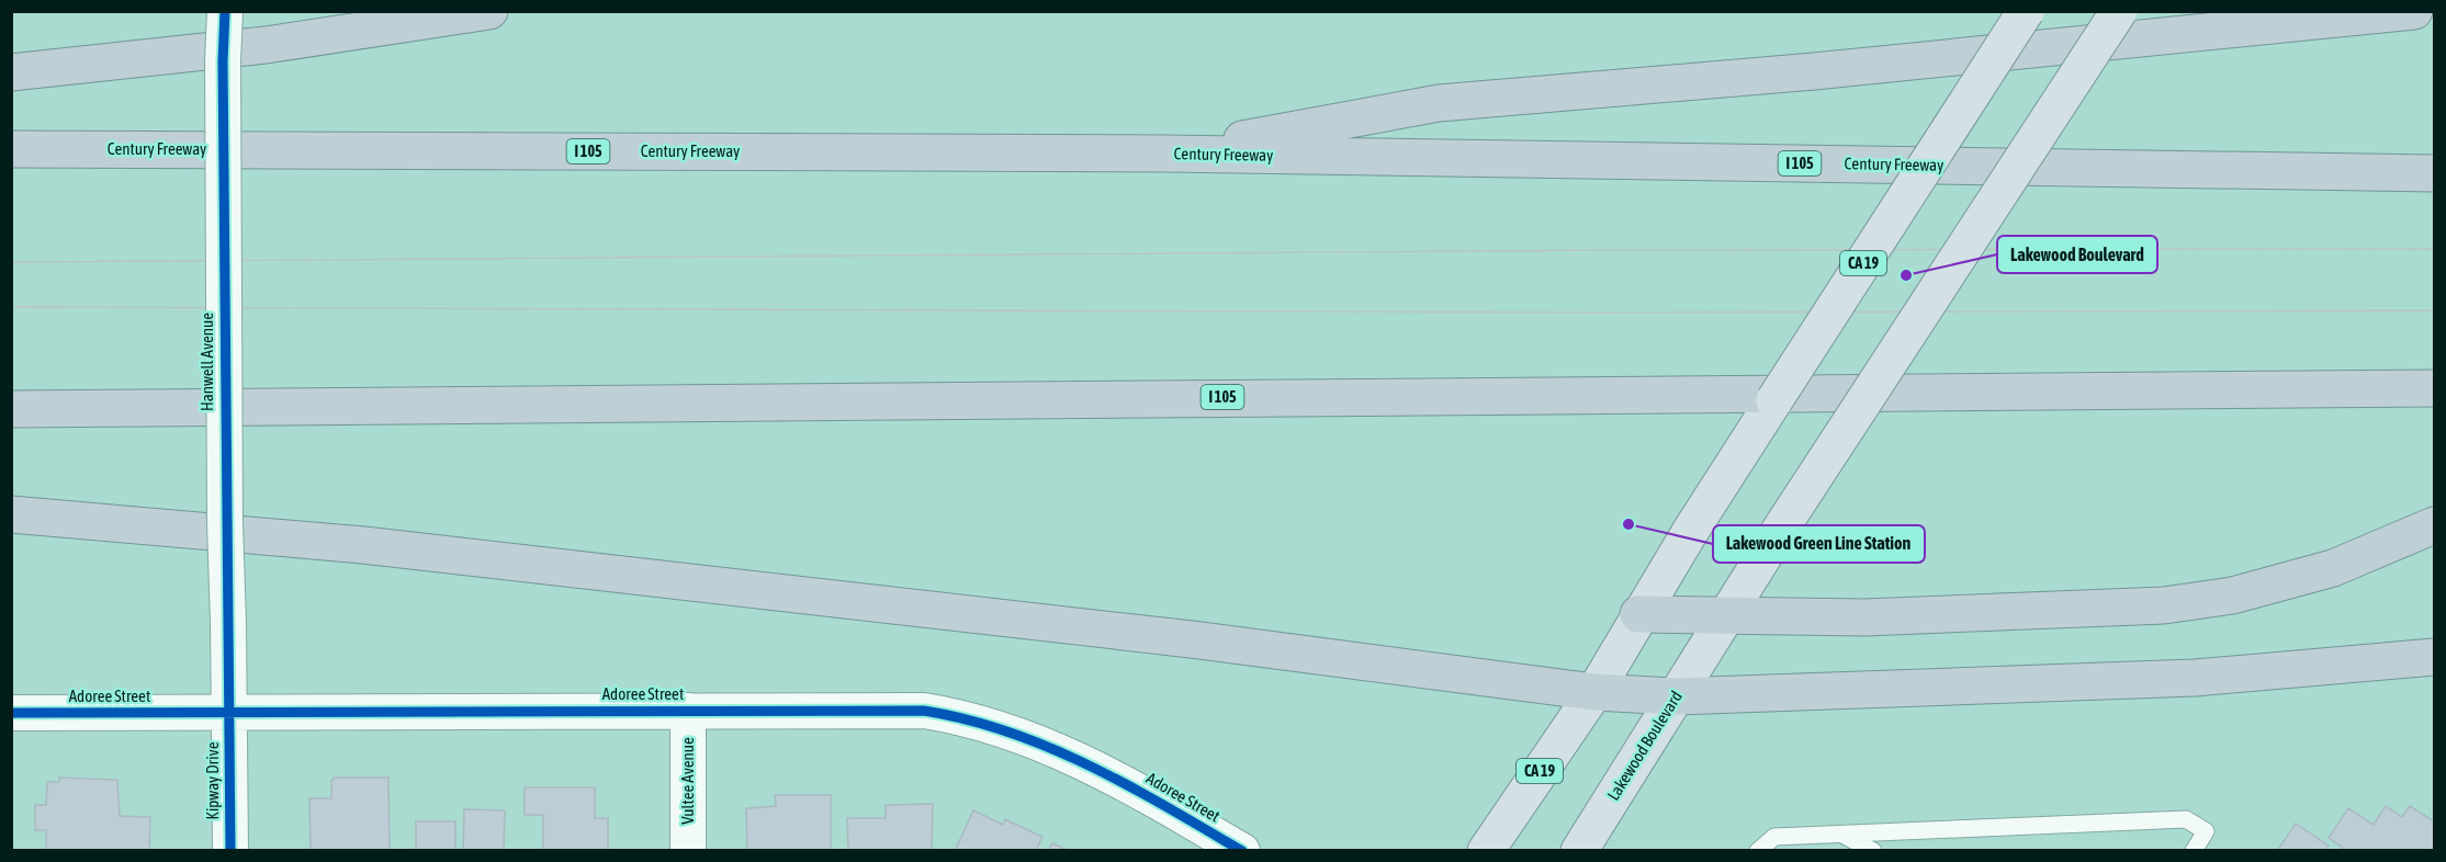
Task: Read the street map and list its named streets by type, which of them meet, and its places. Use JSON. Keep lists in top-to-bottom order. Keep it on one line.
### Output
{"streets":{"highway":["Century Freeway","I 105"],"main road":["CA 19","Lakewood Boulevard"],"street":["Hanwell Avenue","Adoree Street","Kipway Drive","Vultee Avenue"]},"crossings":[["Hanwell Avenue","Adoree Street"],["Hanwell Avenue","Kipway Drive"],["Adoree Street","Kipway Drive"],["Adoree Street","Vultee Avenue"]],"places":["Lakewood Boulevard","Lakewood Green Line Station"]}
